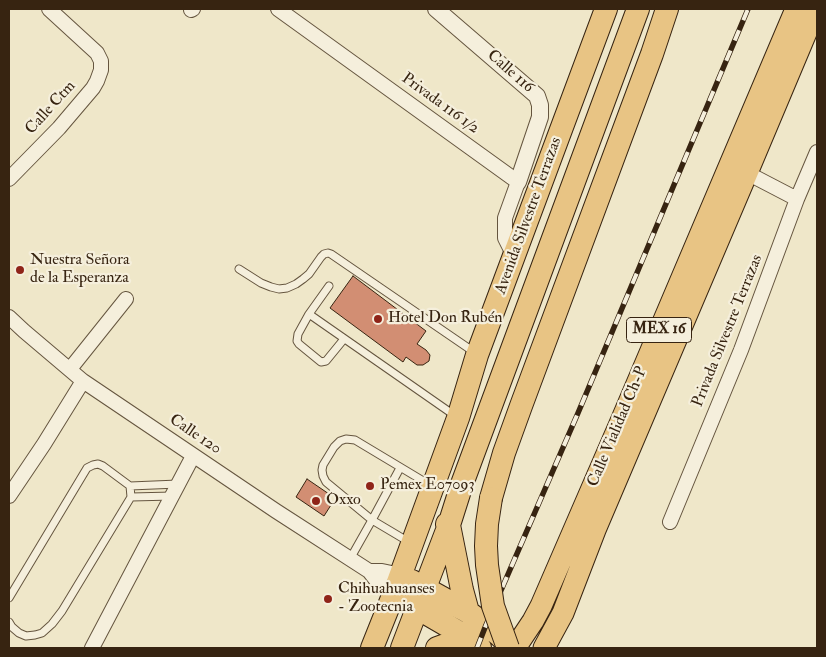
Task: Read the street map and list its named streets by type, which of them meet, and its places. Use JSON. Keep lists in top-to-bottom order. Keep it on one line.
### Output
{"streets":{"highway":["Avenida Silvestre Terrazas"],"main road":["MEX 16","Calle Vialidad Ch-P"],"street":["Calle 116","Privada 116 1/2","Calle Ctm","Privada Silvestre Terrazas","Calle 120"]},"crossings":[["Calle 116","Privada 116 1/2"],["Avenida Silvestre Terrazas","Calle 120"]],"places":["Nuestra Señora de la Esperanza","Hotel Don Rubén","Pemex E07093","Oxxo","Chihuahuanses - Zootecnia"]}
